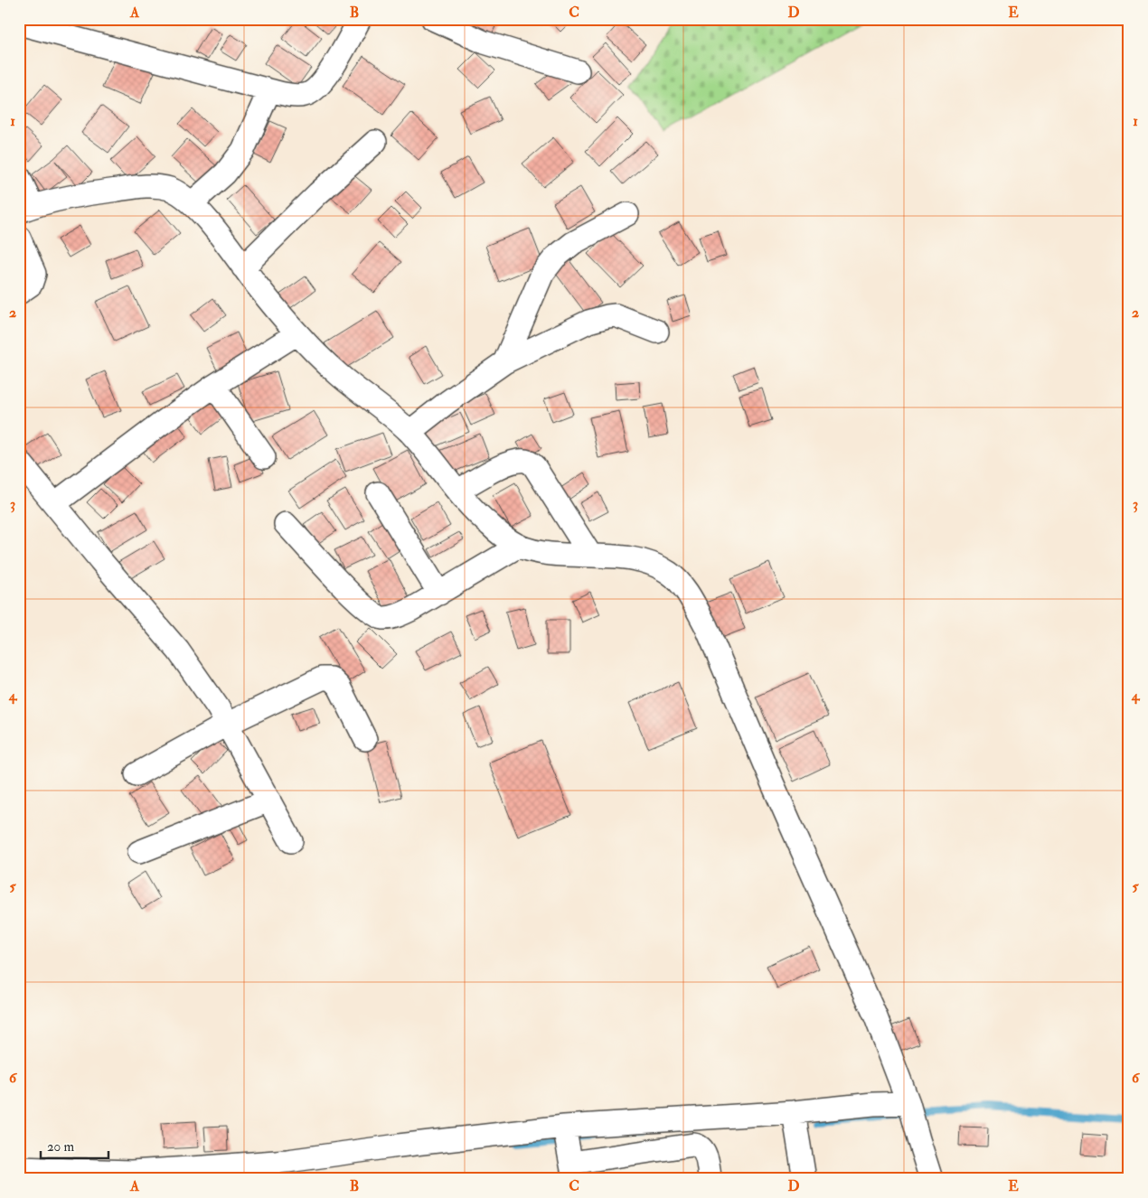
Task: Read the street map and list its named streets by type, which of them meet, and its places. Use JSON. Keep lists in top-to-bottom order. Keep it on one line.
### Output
{"scale_bar":"20 m","grid":{"columns":["A","B","C","D","E"],"rows":["1","2","3","4","5","6"]}}
